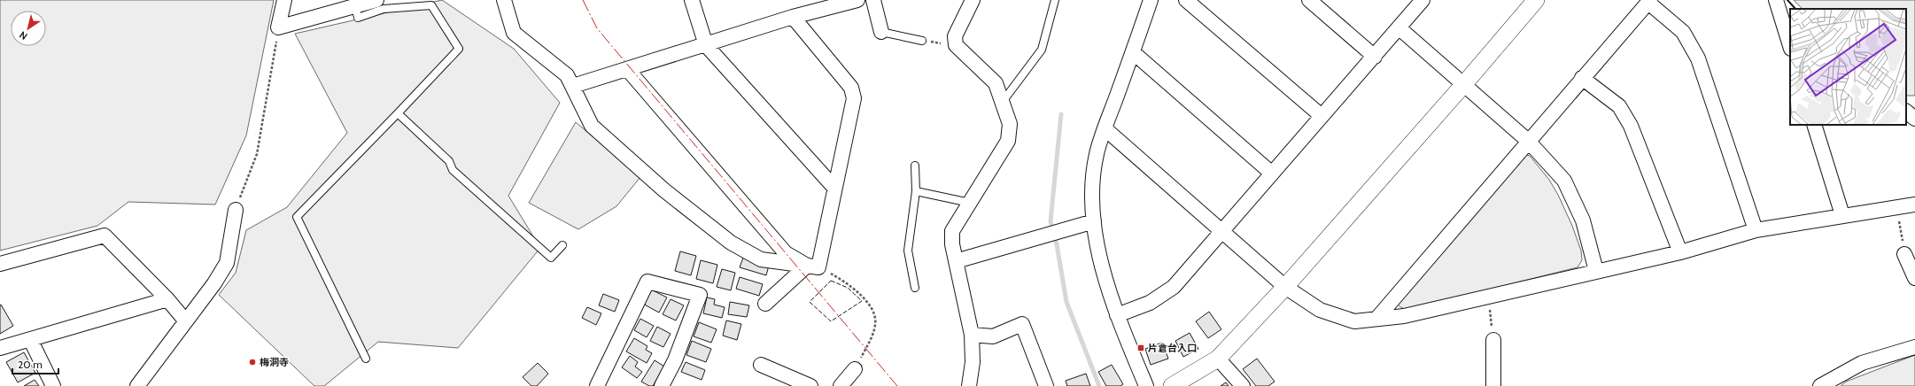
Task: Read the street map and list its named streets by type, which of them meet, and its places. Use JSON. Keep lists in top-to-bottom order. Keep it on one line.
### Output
{"places":{"transit":["片倉台入口"],"other":["梅洞寺"]},"scale_bar":"20 m","north":"bottom left"}
